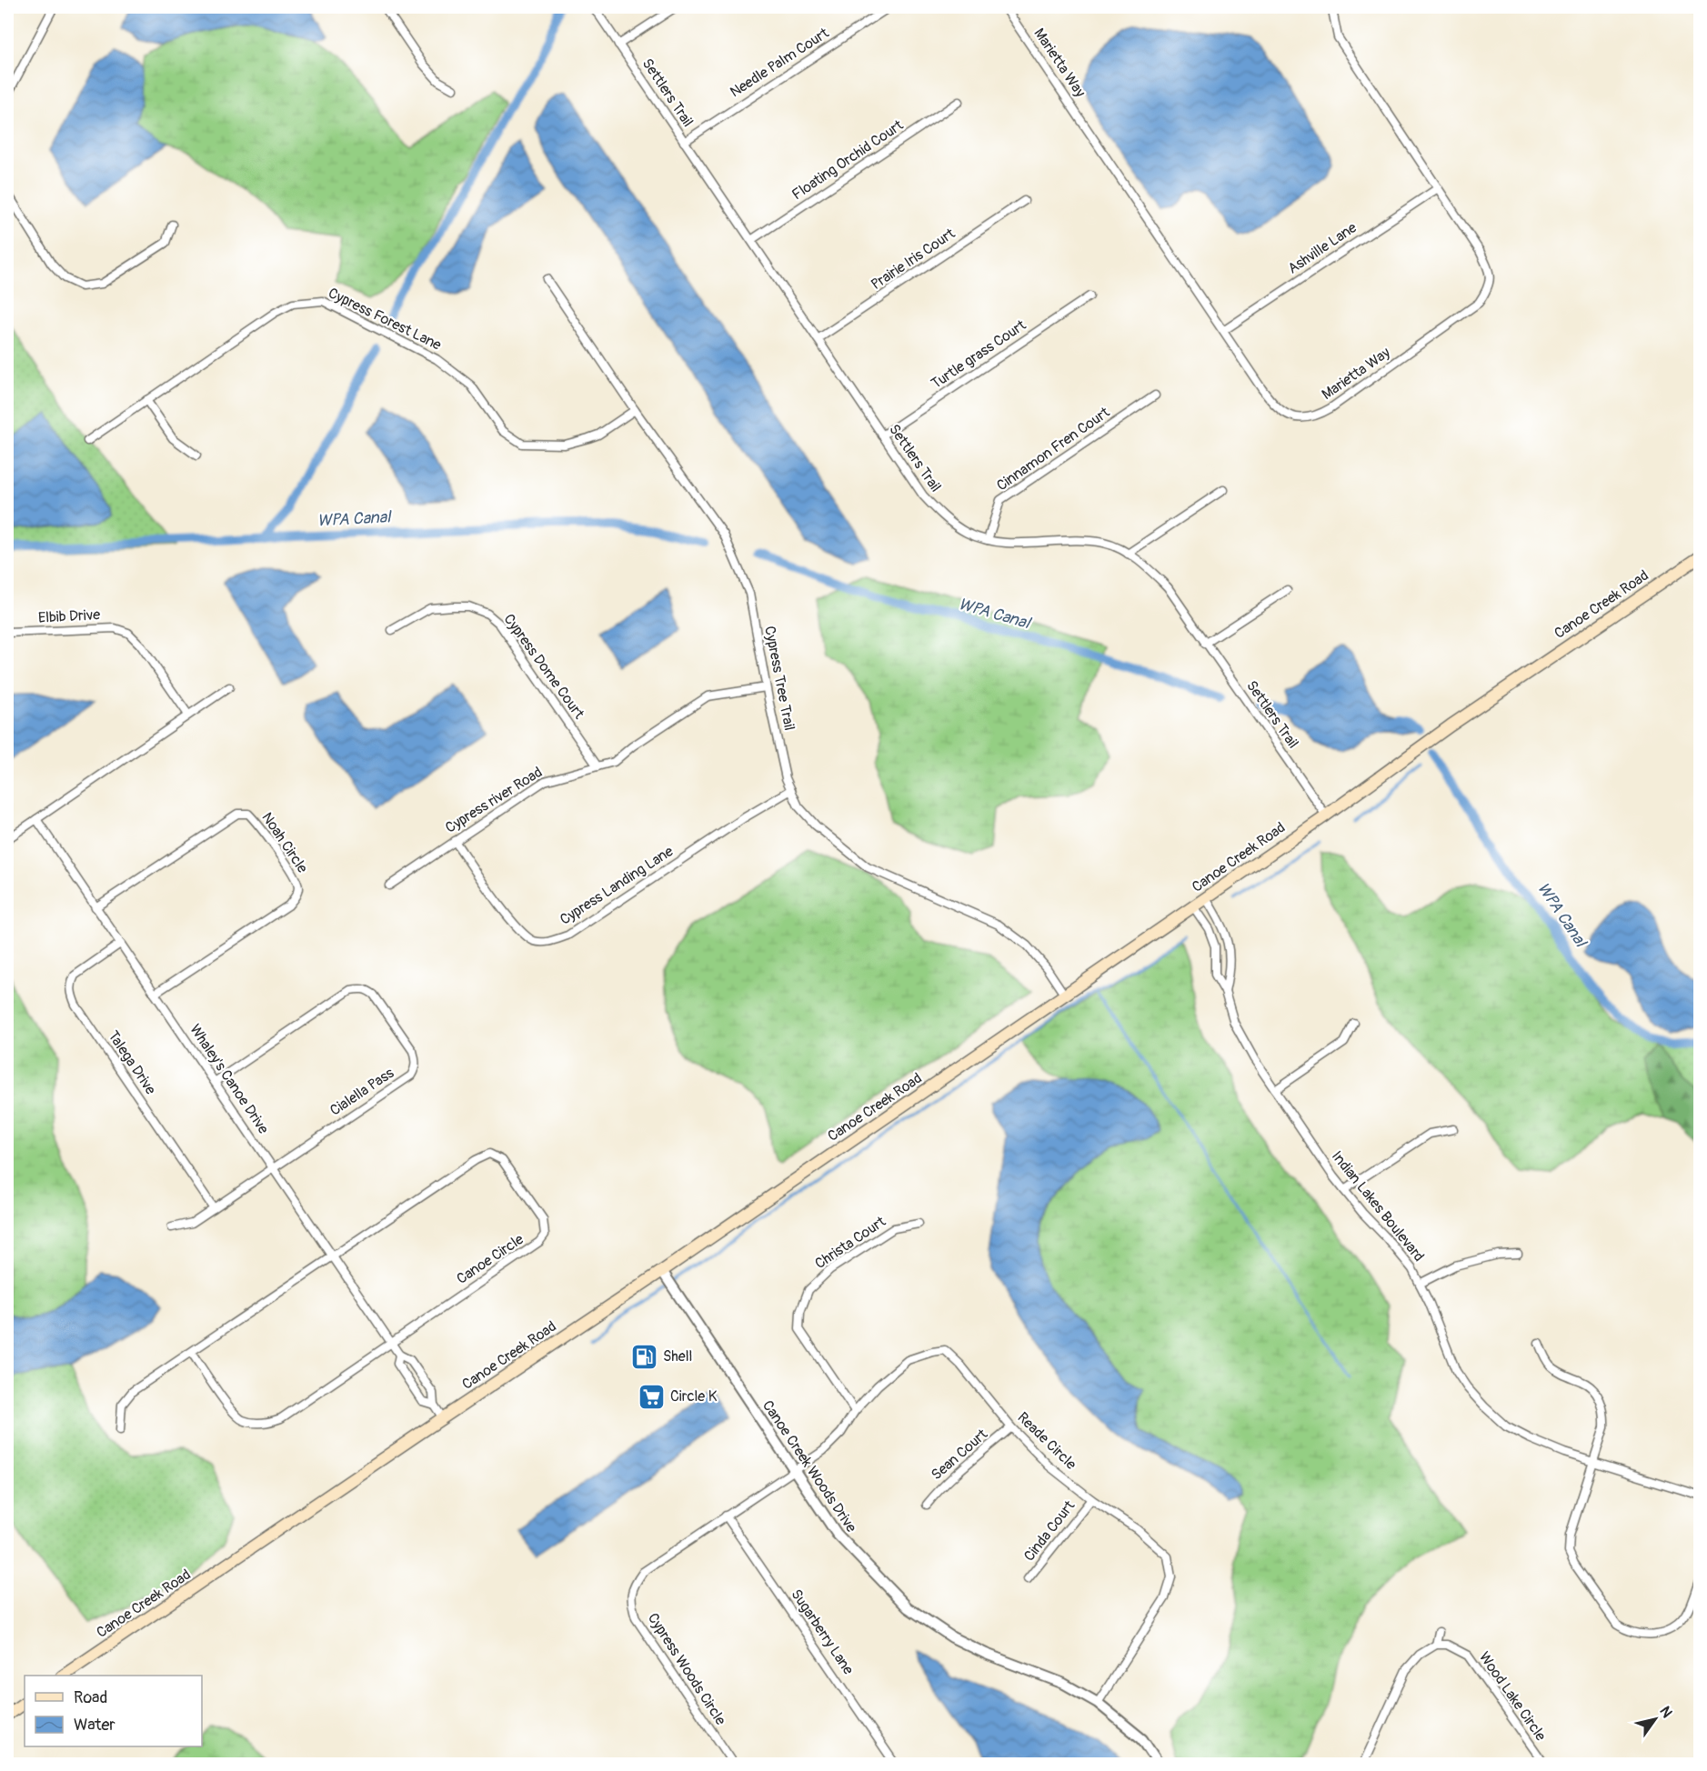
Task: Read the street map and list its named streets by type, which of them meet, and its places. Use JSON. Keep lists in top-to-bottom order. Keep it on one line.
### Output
{"streets":{"main road":["Canoe Creek Road"],"street":["Needle Palm Court","Marietta Way","Settlers Trail","Floating Orchid Court","Ashville Lane","Prairie Iris Court","Cypress Forest Lane","Turtle grass Court","Cinnamon Fren Court","Elbib Drive","Cypress Dome Court","Cypress Tree Trail","Cypress river Road","Noah Circle","Cypress Landing Lane","Talega Drive","Whaley's Canoe Drive","Cialella Pass","Indian Lakes Boulevard","Christa Court","Canoe Circle","Reade Circle","Sean Court","Canoe Creek Woods Drive","Cinda Court","Sugarberry Lane","Cypress Woods Circle","Wood Lake Circle"]},"crossings":[["Needle Palm Court","Settlers Trail"],["Marietta Way","Ashville Lane"],["Settlers Trail","Floating Orchid Court"],["Settlers Trail","Prairie Iris Court"],["Settlers Trail","Turtle grass Court"],["Settlers Trail","Cinnamon Fren Court"],["Settlers Trail","Canoe Creek Road"],["Cypress Forest Lane","Cypress Tree Trail"],["Canoe Creek Road","Cypress Tree Trail"],["Canoe Creek Road","Whaley's Canoe Drive"],["Canoe Creek Road","Indian Lakes Boulevard"],["Canoe Creek Road","Canoe Creek Woods Drive"],["Cypress Dome Court","Cypress river Road"],["Cypress Tree Trail","Cypress river Road"],["Cypress Tree Trail","Cypress Landing Lane"],["Cypress river Road","Cypress Landing Lane"],["Noah Circle","Whaley's Canoe Drive"],["Talega Drive","Whaley's Canoe Drive"],["Talega Drive","Cialella Pass"],["Whaley's Canoe Drive","Cialella Pass"],["Whaley's Canoe Drive","Canoe Circle"],["Christa Court","Reade Circle"],["Reade Circle","Sean Court"],["Reade Circle","Canoe Creek Woods Drive"],["Reade Circle","Cinda Court"],["Reade Circle","Cypress Woods Circle"],["Canoe Creek Woods Drive","Cypress Woods Circle"],["Sugarberry Lane","Cypress Woods Circle"]],"water":["WPA Canal"],"places":{"fuel station":["Shell"],"supermarket":["Circle K"]},"legend":["Road","Water"],"north":"top right"}
